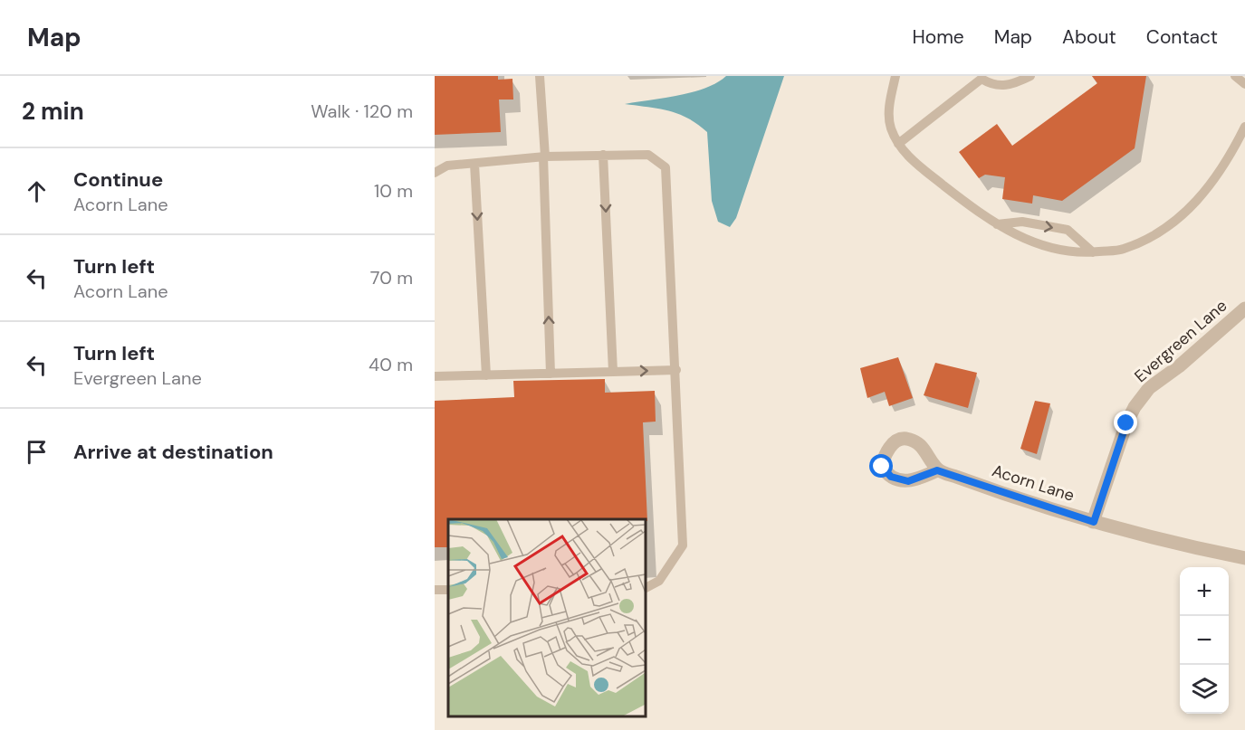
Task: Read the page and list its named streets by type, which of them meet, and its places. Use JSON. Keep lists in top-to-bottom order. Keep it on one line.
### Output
{"streets":{"street":["Evergreen Lane","Acorn Lane"]},"crossings":[["Evergreen Lane","Acorn Lane"]],"page":{"header":"Map","nav":["Home","Map","About","Contact"],"heading":["2 min","Walk · 120 m"],"list":[["Continue","Acorn Lane","10 m"],["Turn left","Acorn Lane","70 m"],["Turn left","Evergreen Lane","40 m"],"Arrive at destination"],"map_buttons":["+","−"]}}
